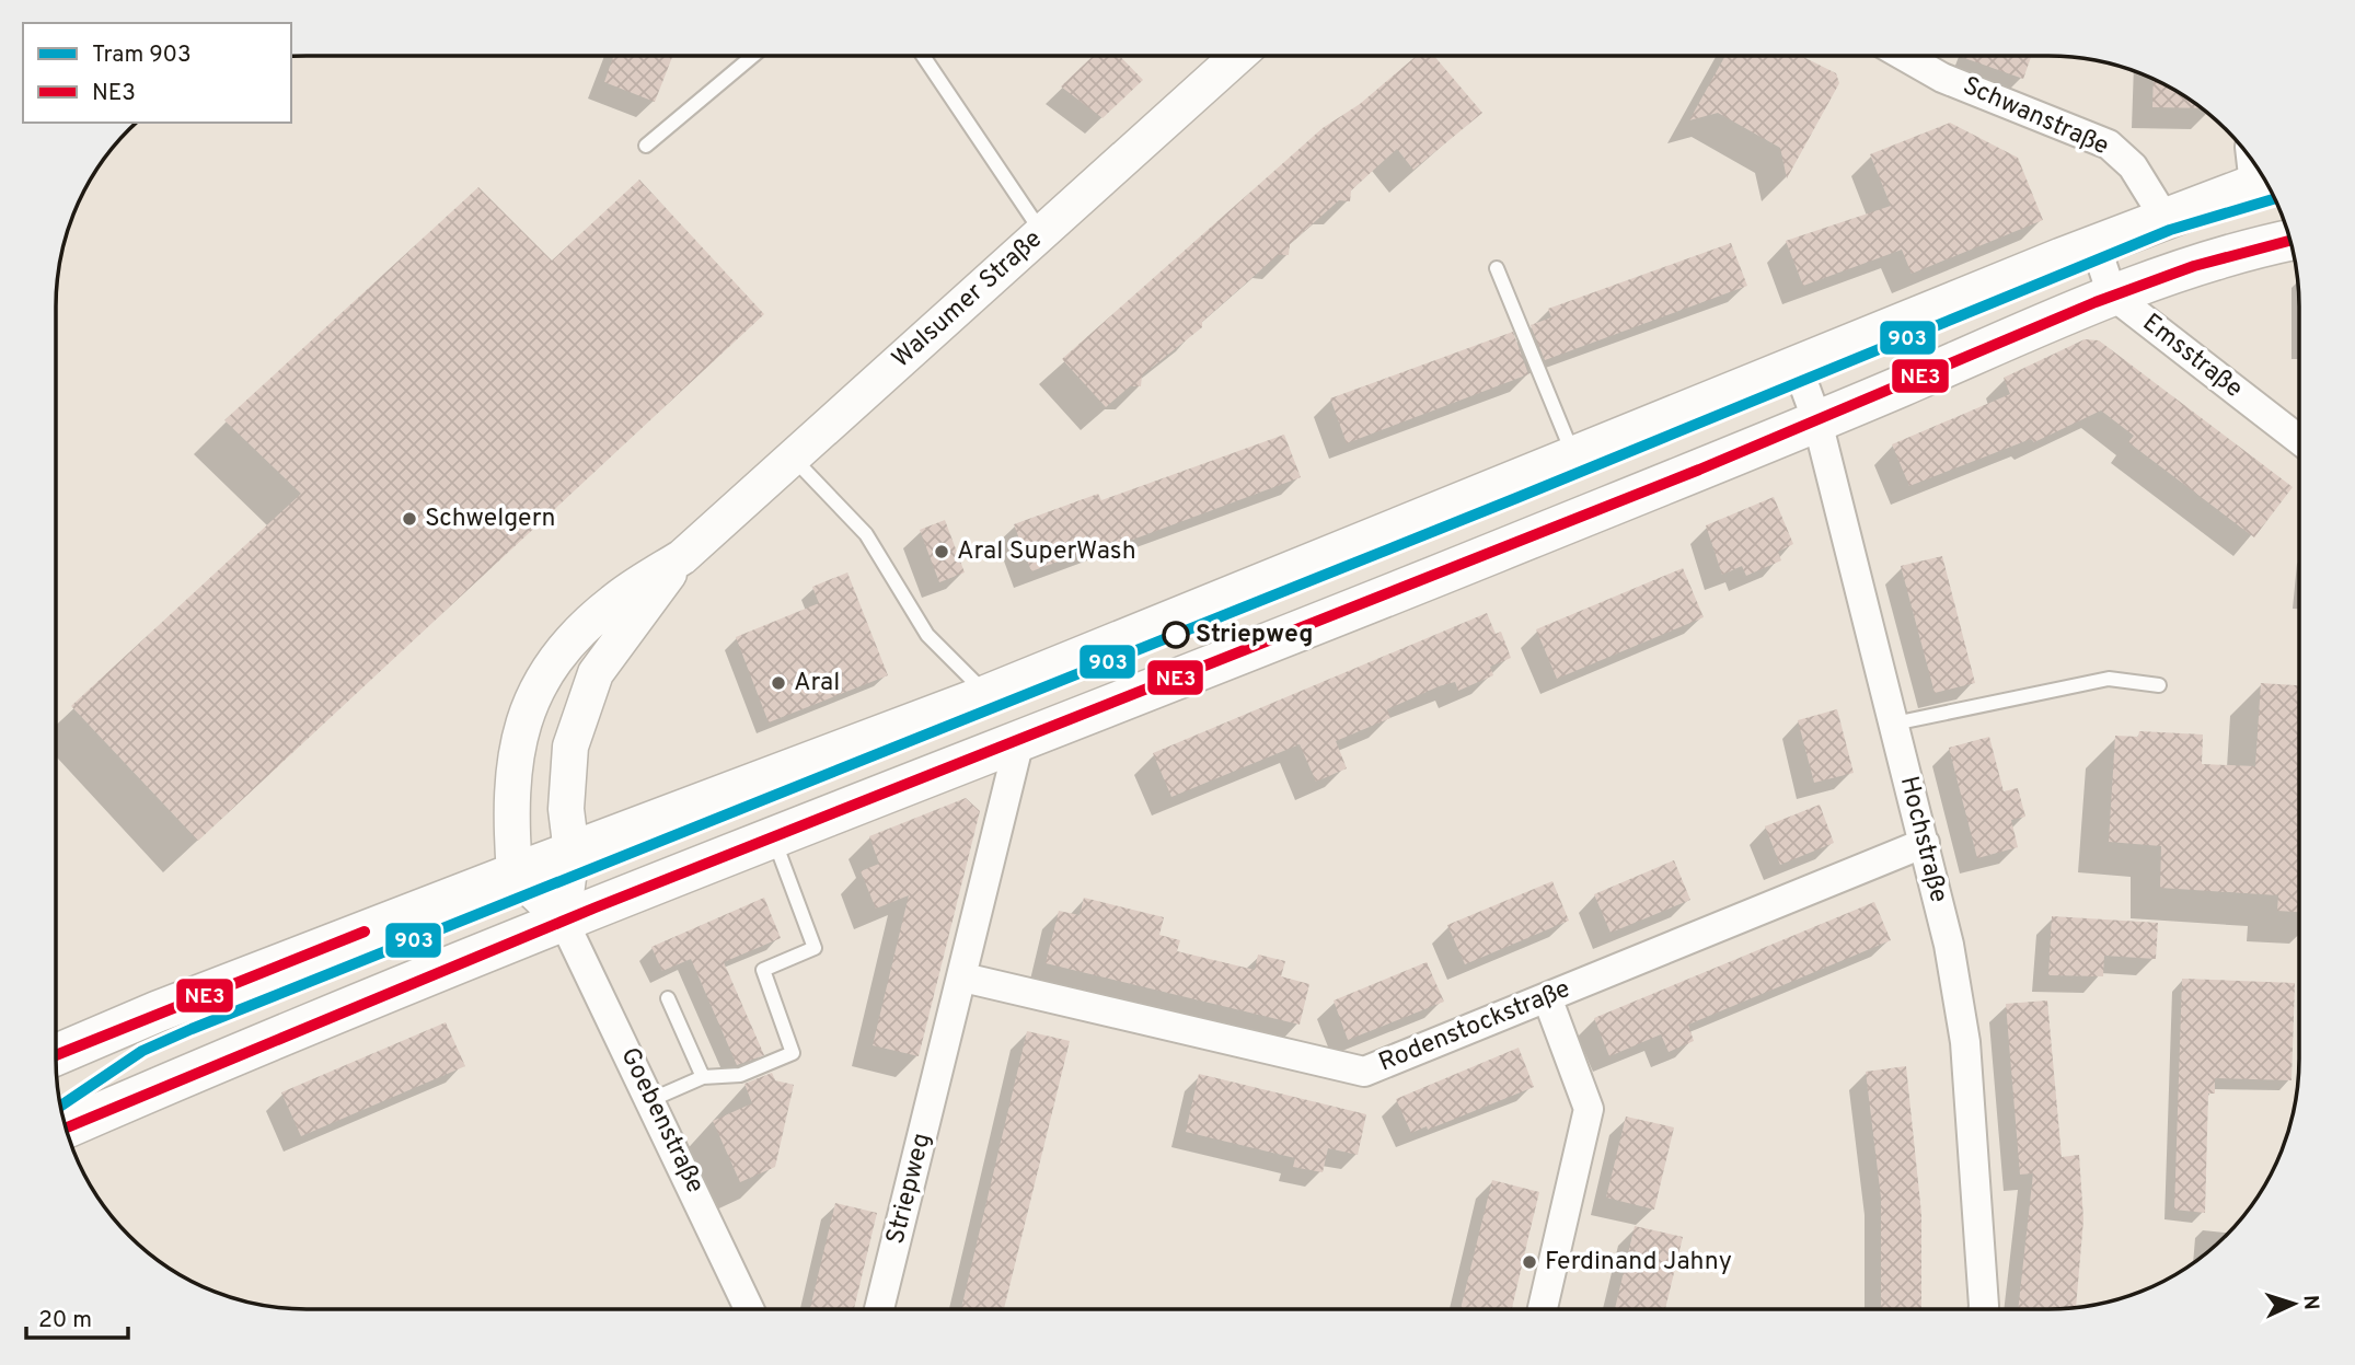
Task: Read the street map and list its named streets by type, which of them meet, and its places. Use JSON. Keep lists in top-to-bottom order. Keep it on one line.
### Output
{"streets":{"street":["Schwanstraße","Walsumer Straße","Emsstraße","Hochstraße","Rodenstockstraße","Goebenstraße","Striepweg"]},"crossings":[["Walsumer Straße","Goebenstraße"],["Hochstraße","Rodenstockstraße"],["Rodenstockstraße","Striepweg"]],"places":["Schwelgern","Aral SuperWash","Striepweg","Aral","Ferdinand Jahny"],"lines":["tram line 903","transit line NE3"],"legend":["Tram 903","NE3"],"scale_bar":"20 m","north":"right"}
